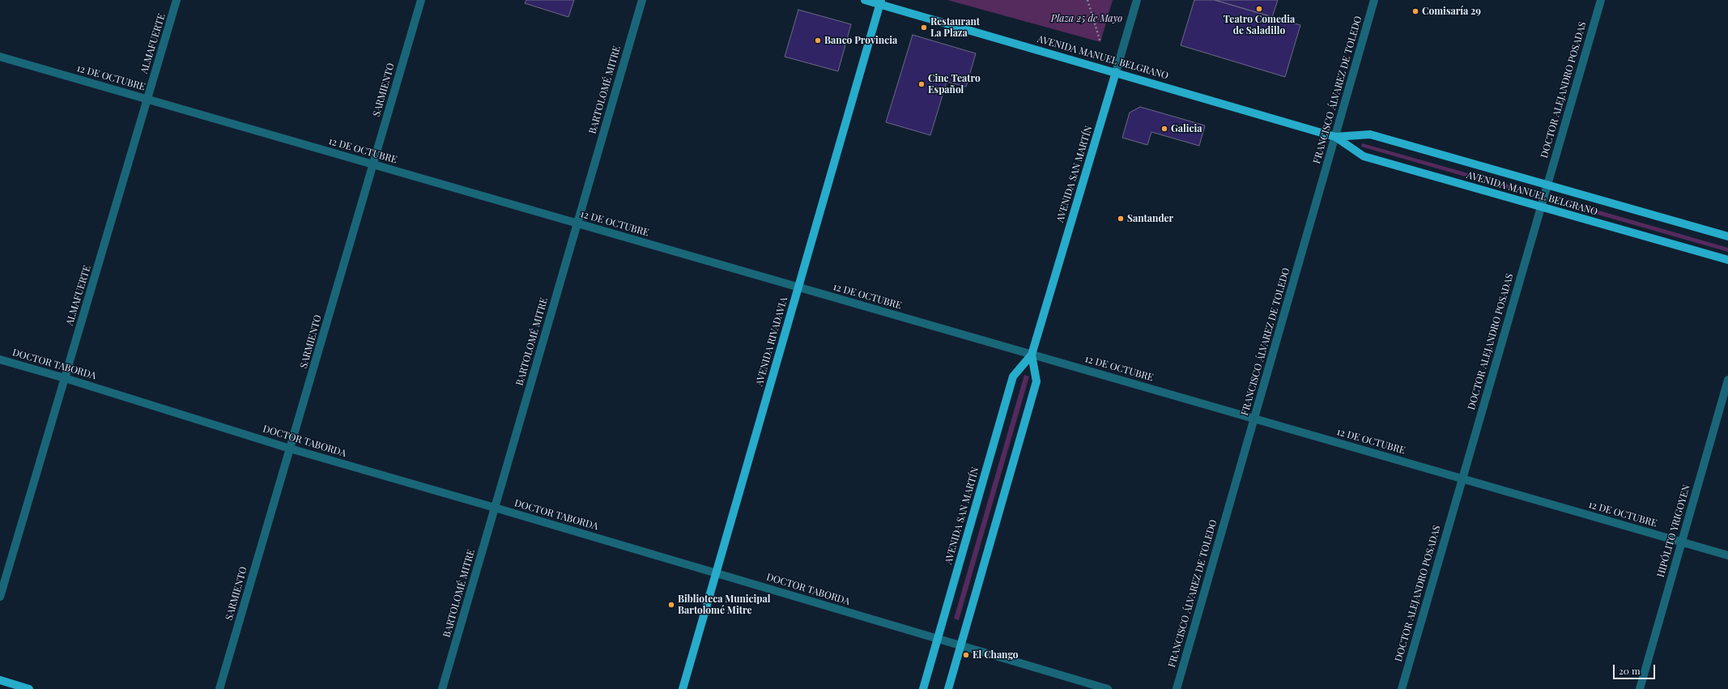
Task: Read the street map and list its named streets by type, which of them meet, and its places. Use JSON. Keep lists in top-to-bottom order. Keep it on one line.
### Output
{"streets":{"main road":["AVENIDA MANUEL BELGRANO","AVENIDA SAN MARTÍN","AVENIDA RIVADAVIA"],"street":["ALMAFUERTE","12 DE OCTUBRE","SARMIENTO","BARTOLOMÉ MITRE","FRANCISCO ÁLVAREZ DE TOLEDO","DOCTOR ALEJANDRO POSADAS","DOCTOR TABORDA","HIPÓLITO YRIGOYEN"]},"crossings":[["ALMAFUERTE","12 DE OCTUBRE"],["ALMAFUERTE","DOCTOR TABORDA"],["AVENIDA MANUEL BELGRANO","FRANCISCO ÁLVAREZ DE TOLEDO"],["AVENIDA MANUEL BELGRANO","DOCTOR ALEJANDRO POSADAS"],["AVENIDA MANUEL BELGRANO","AVENIDA SAN MARTÍN"],["AVENIDA MANUEL BELGRANO","AVENIDA RIVADAVIA"],["12 DE OCTUBRE","SARMIENTO"],["12 DE OCTUBRE","BARTOLOMÉ MITRE"],["12 DE OCTUBRE","FRANCISCO ÁLVAREZ DE TOLEDO"],["12 DE OCTUBRE","DOCTOR ALEJANDRO POSADAS"],["12 DE OCTUBRE","AVENIDA SAN MARTÍN"],["12 DE OCTUBRE","AVENIDA RIVADAVIA"],["12 DE OCTUBRE","HIPÓLITO YRIGOYEN"],["SARMIENTO","DOCTOR TABORDA"],["BARTOLOMÉ MITRE","DOCTOR TABORDA"],["AVENIDA SAN MARTÍN","DOCTOR TABORDA"],["AVENIDA RIVADAVIA","DOCTOR TABORDA"]],"parks":["Plaza 25 de Mayo"],"places":["Teatro Comedia de Saladillo","Comisaría 29","Restaurant La Plaza","Banco Provincia","Cine Teatro Español","Galicia","Santander","Biblioteca Municipal Bartolomé Mitre","El Chango"],"scale_bar":"20 m"}
